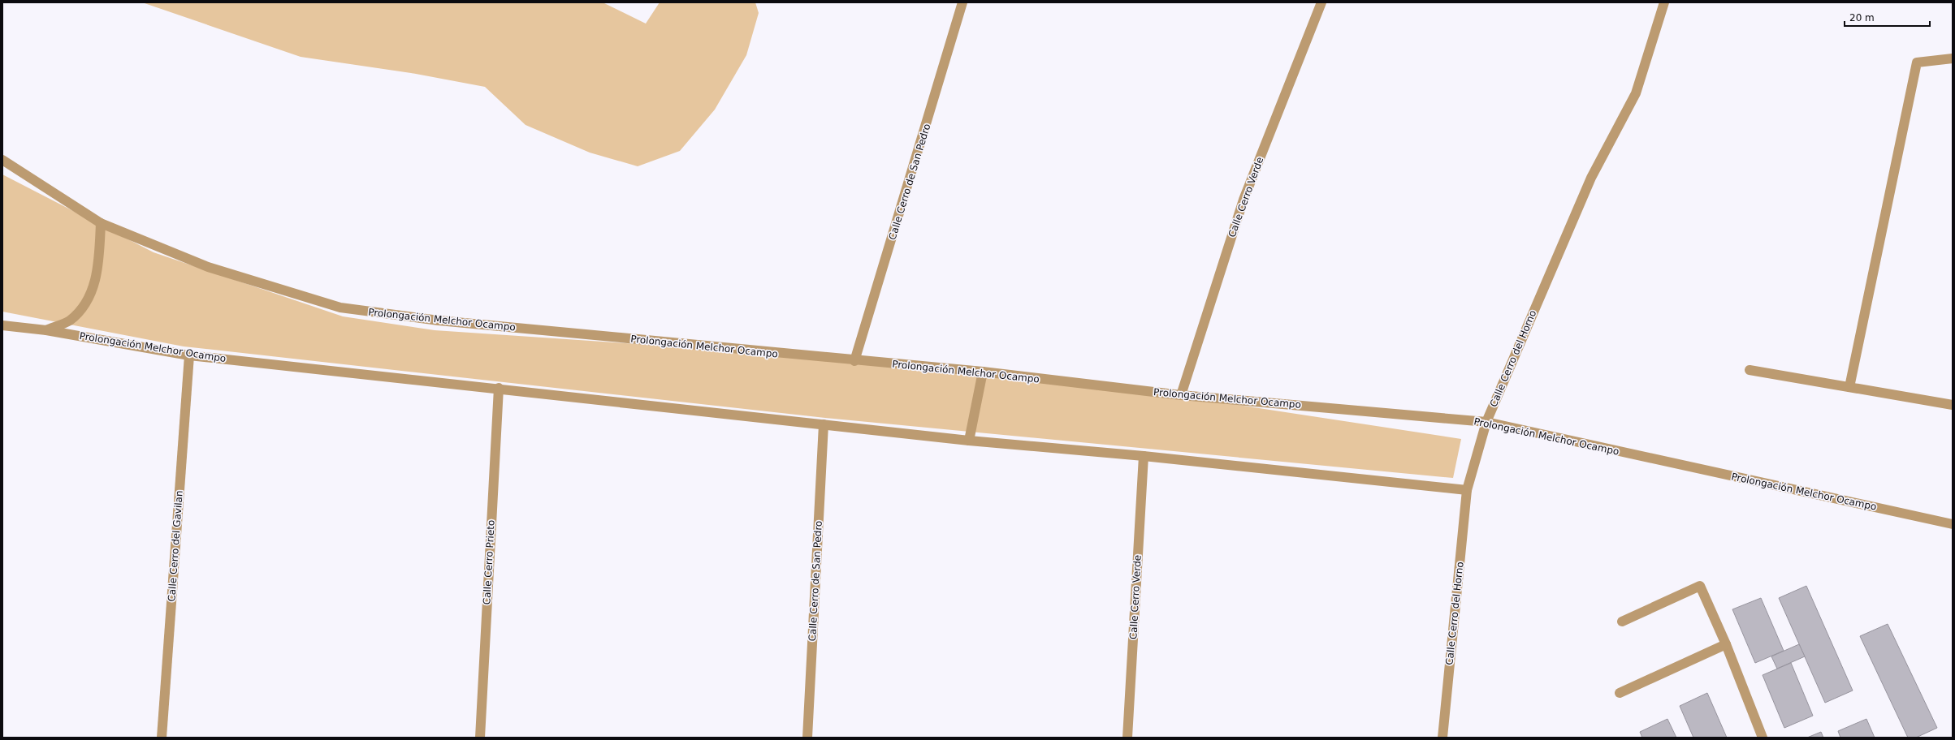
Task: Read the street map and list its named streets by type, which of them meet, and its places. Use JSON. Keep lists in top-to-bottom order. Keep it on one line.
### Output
{"streets":{"street":["Calle Cerro de San Pedro","Calle Cerro Verde","Prolongación Melchor Ocampo","Calle Cerro del Horno","Calle Cerro del Gavilan","Calle Cerro Prieto"]},"crossings":[["Calle Cerro de San Pedro","Prolongación Melchor Ocampo"],["Calle Cerro Verde","Prolongación Melchor Ocampo"],["Prolongación Melchor Ocampo","Calle Cerro del Horno"],["Prolongación Melchor Ocampo","Calle Cerro del Gavilan"],["Prolongación Melchor Ocampo","Calle Cerro Prieto"]],"scale_bar":"20 m"}
